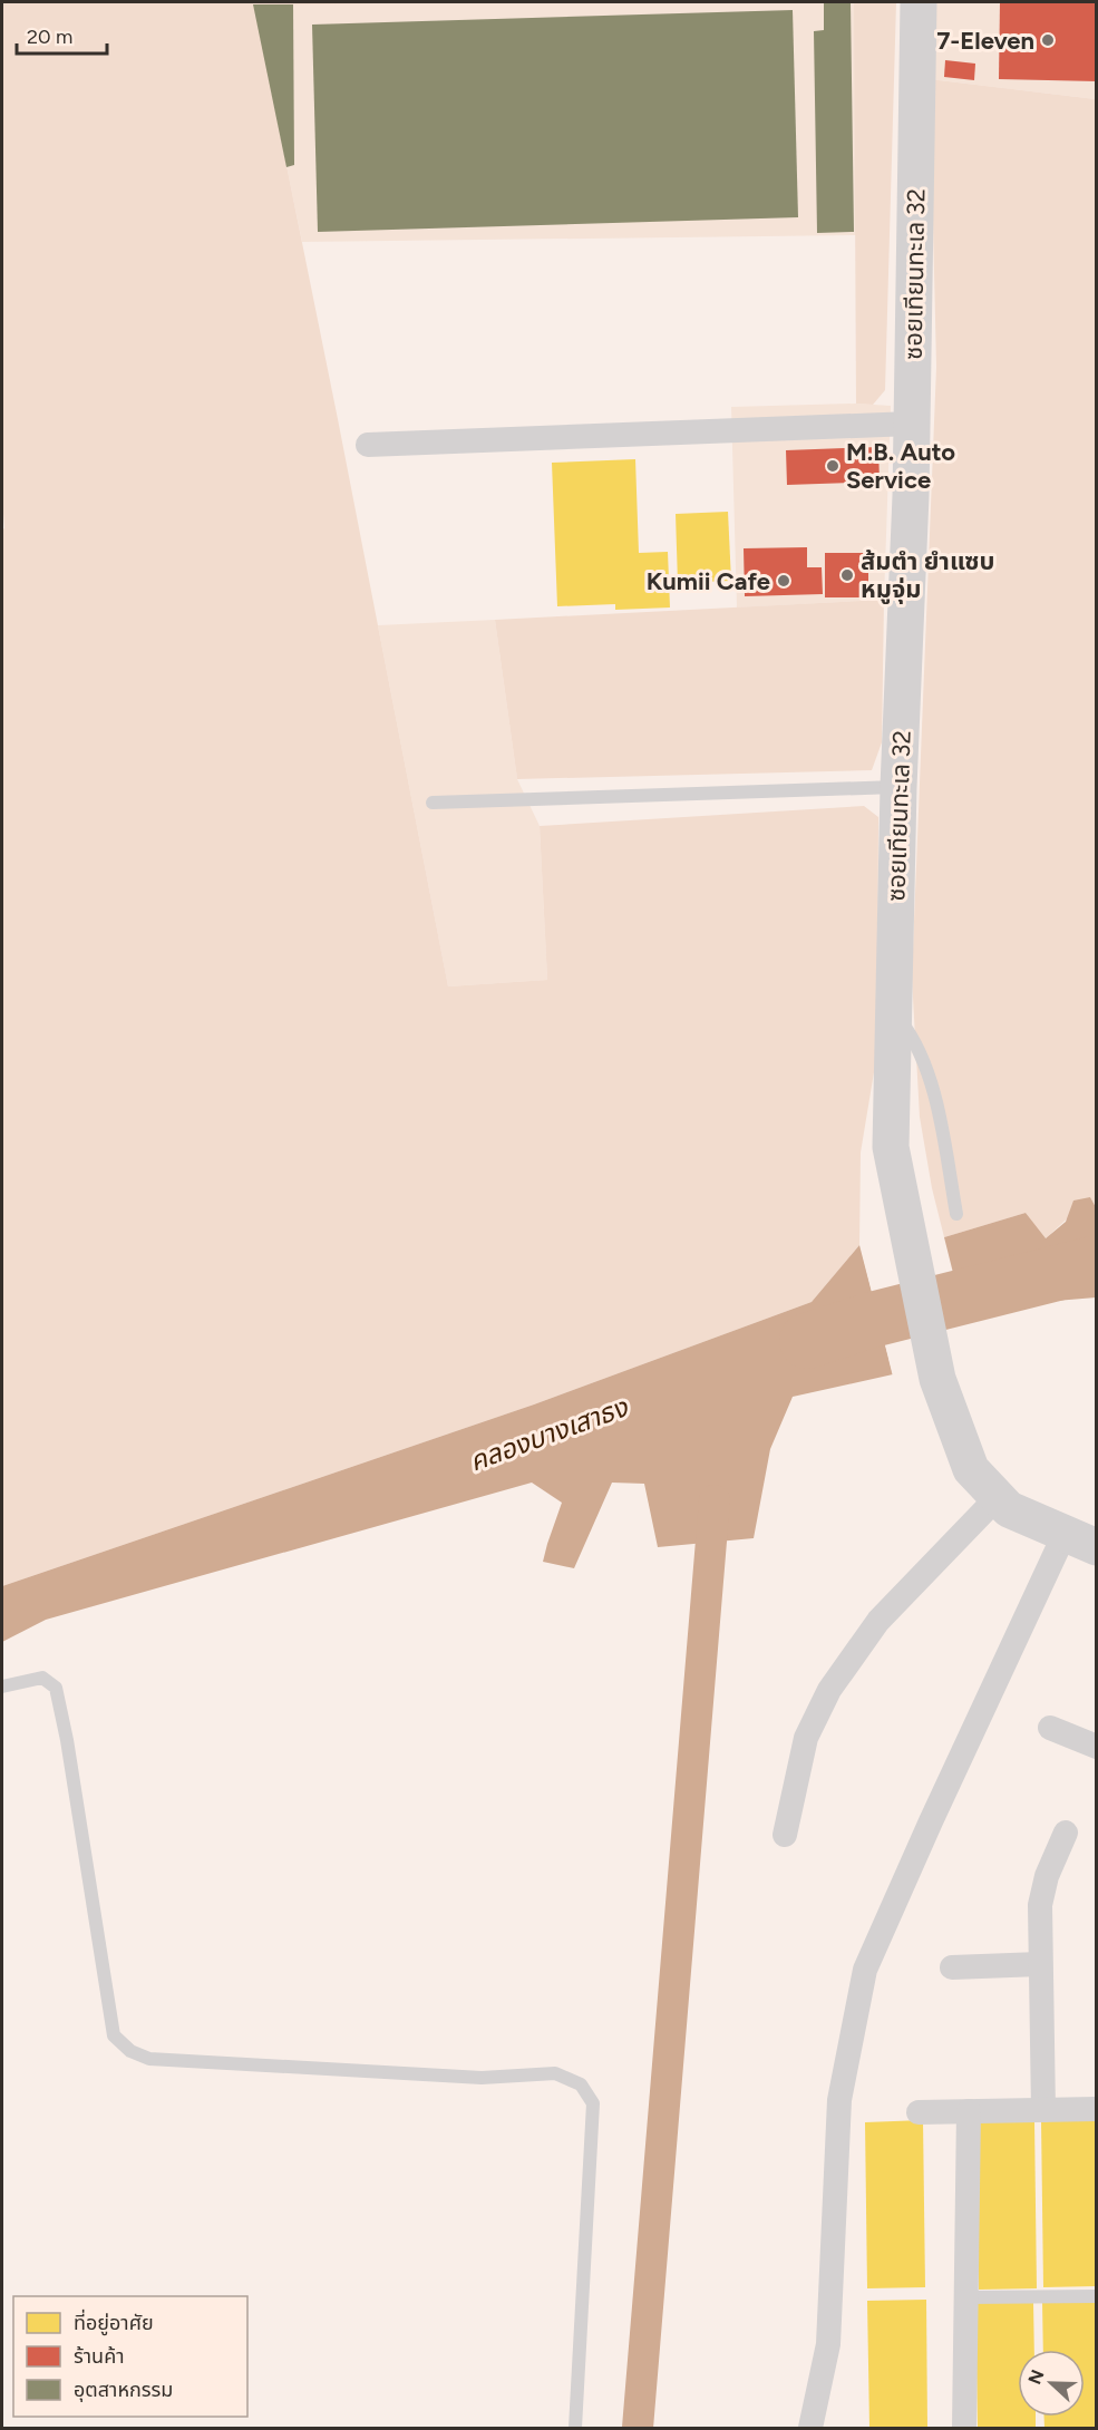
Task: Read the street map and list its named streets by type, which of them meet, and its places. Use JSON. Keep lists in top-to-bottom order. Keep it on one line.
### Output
{"streets":{"street":["ซอยเทียนทะเล 32"]},"water":["คลองบางเสาธง"],"places":["7-Eleven","M.B. Auto Service","ส้มตำ ยำแซบ หมูจุ่ม","Kumii Cafe"],"legend":["ที่อยู่อาศัย","ร้านค้า","อุตสาหกรรม"],"scale_bar":"20 m","north":"left"}
